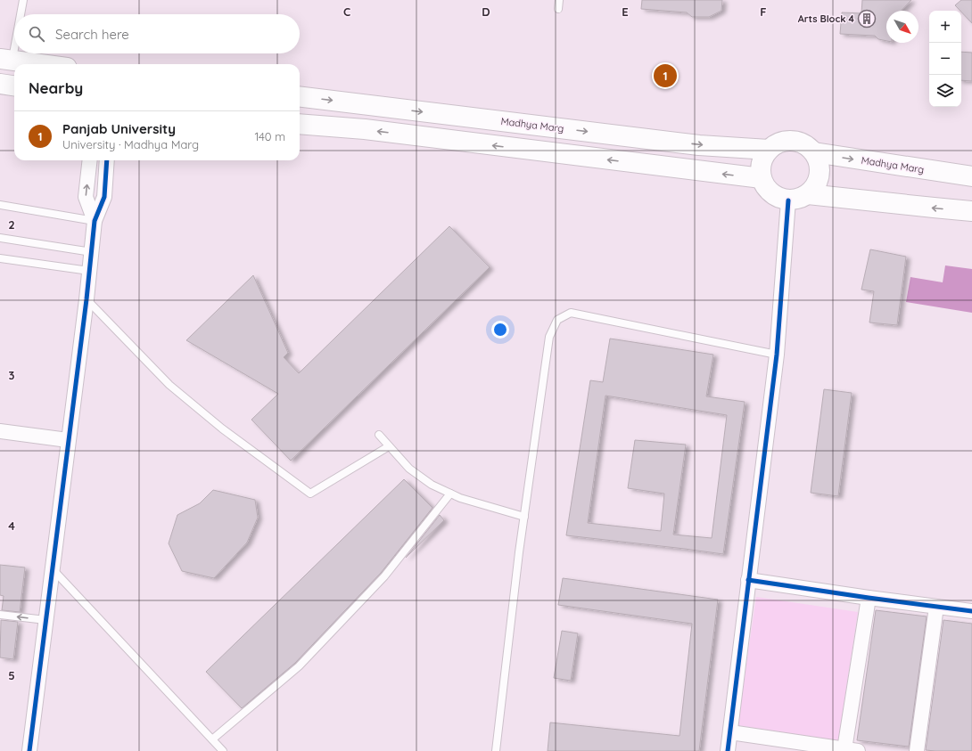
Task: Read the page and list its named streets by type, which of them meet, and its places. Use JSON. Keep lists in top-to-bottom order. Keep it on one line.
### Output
{"streets":{"main road":["Madhya Marg"]},"places":{"building":["Arts Block 4"]},"north":"bottom right","page":{"map_buttons":["+","−"],"search":"Search here","pins":"1","heading":"Nearby","list":[{"mark":"1","name":"Panjab University","note":"University · Madhya Marg","value":"140 m"}]},"grid":{"columns":["C","D","E","F"],"rows":["2","3","4","5"]}}
